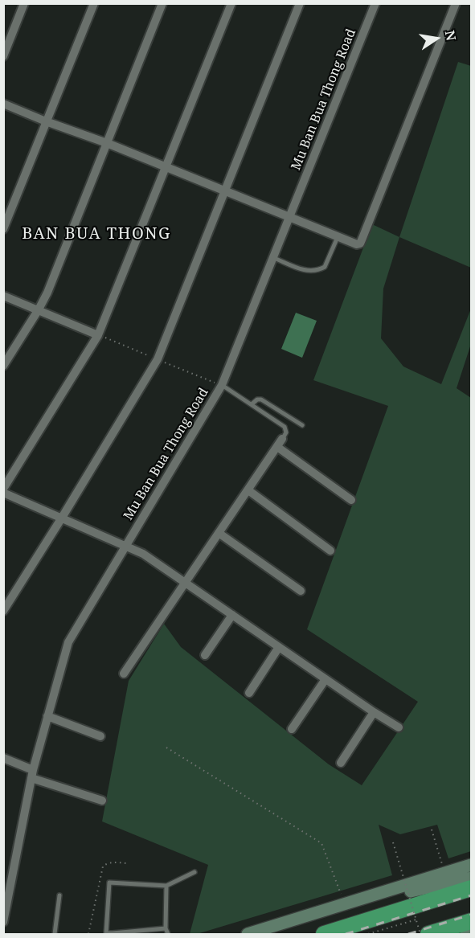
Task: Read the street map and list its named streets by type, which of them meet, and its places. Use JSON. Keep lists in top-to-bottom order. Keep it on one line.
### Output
{"streets":{"street":["Mu Ban Bua Thong Road"]},"districts":["BAN BUA THONG"],"north":"right"}
